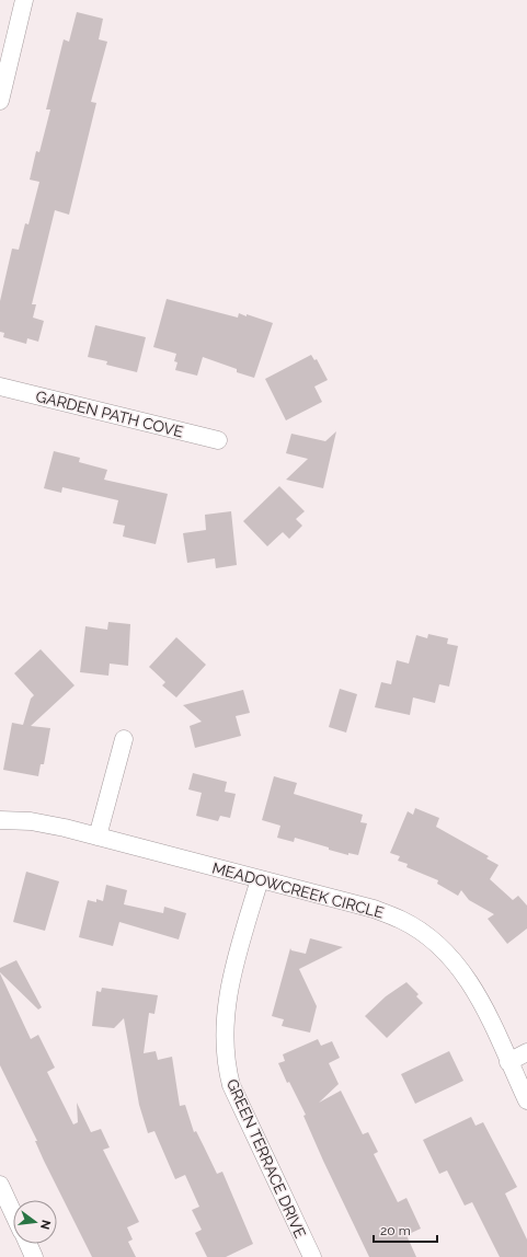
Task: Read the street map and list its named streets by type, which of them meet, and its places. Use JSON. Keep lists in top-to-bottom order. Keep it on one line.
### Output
{"streets":{"street":["GARDEN PATH COVE","MEADOWCREEK CIRCLE","GREEN TERRACE DRIVE"]},"crossings":[["MEADOWCREEK CIRCLE","GREEN TERRACE DRIVE"]],"scale_bar":"20 m","north":"right"}
